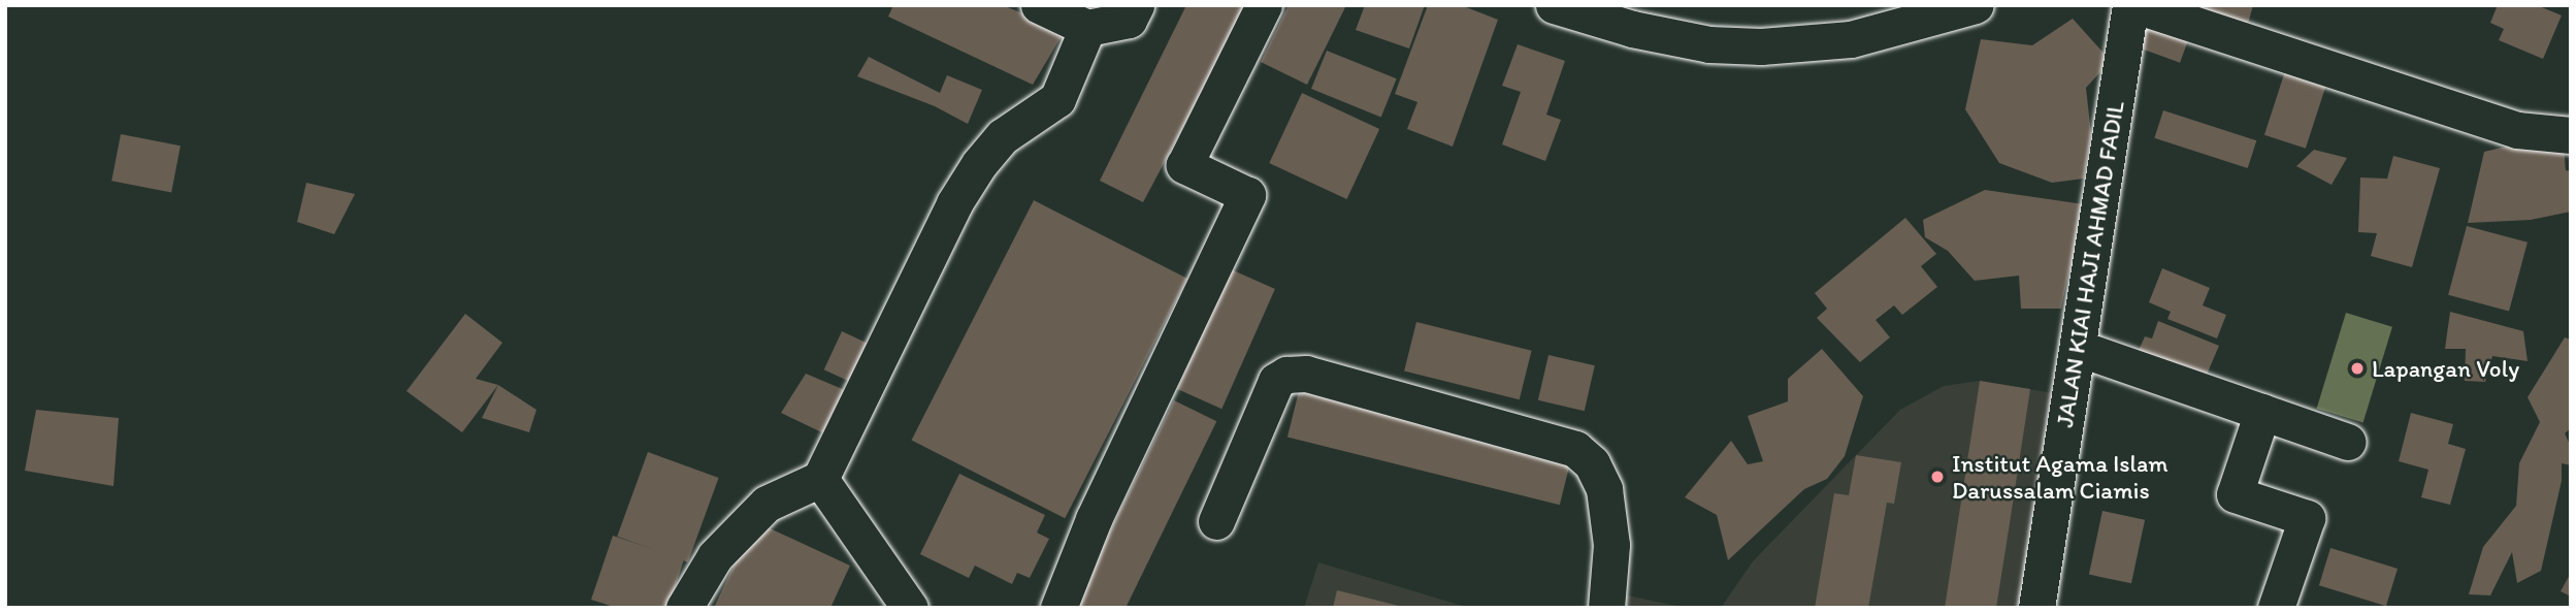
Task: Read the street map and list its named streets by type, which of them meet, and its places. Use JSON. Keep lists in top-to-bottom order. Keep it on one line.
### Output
{"streets":{"street":["JALAN KIAI HAJI AHMAD FADIL"]},"places":["Lapangan Voly","Institut Agama Islam Darussalam Ciamis"]}
